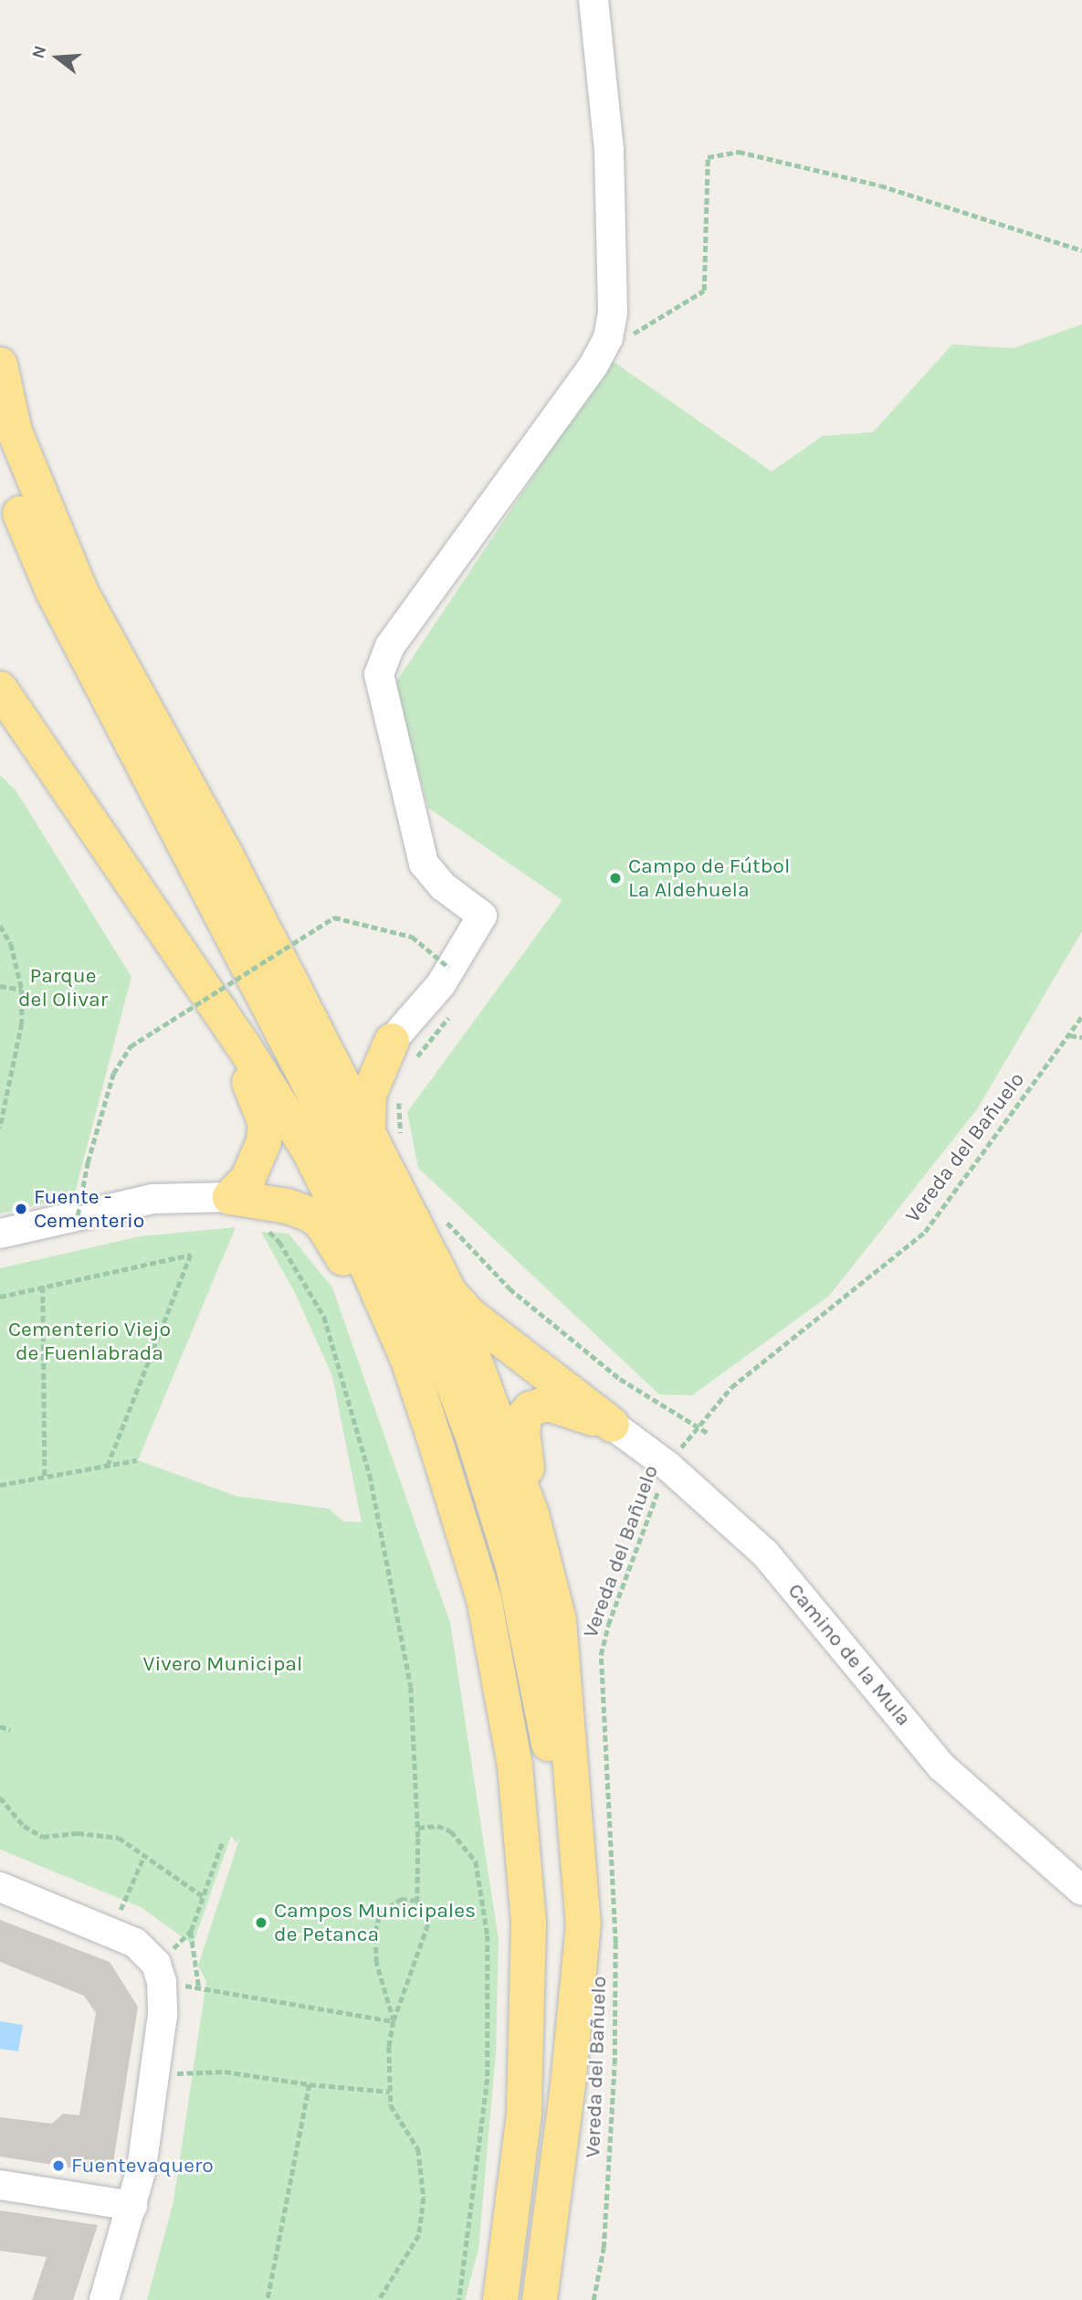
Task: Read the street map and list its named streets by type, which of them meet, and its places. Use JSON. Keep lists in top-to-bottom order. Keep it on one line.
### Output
{"streets":{"street":["Camino de la Mula"],"path":["Vereda del Bañuelo"]},"crossings":[["Vereda del Bañuelo","Camino de la Mula"]],"parks":["Parque del Olivar","Cementerio Viejo de Fuenlabrada","Vivero Municipal"],"places":["Campo de Fútbol La Aldehuela","Fuente - Cementerio","Campos Municipales de Petanca","Fuentevaquero"],"north":"left"}
